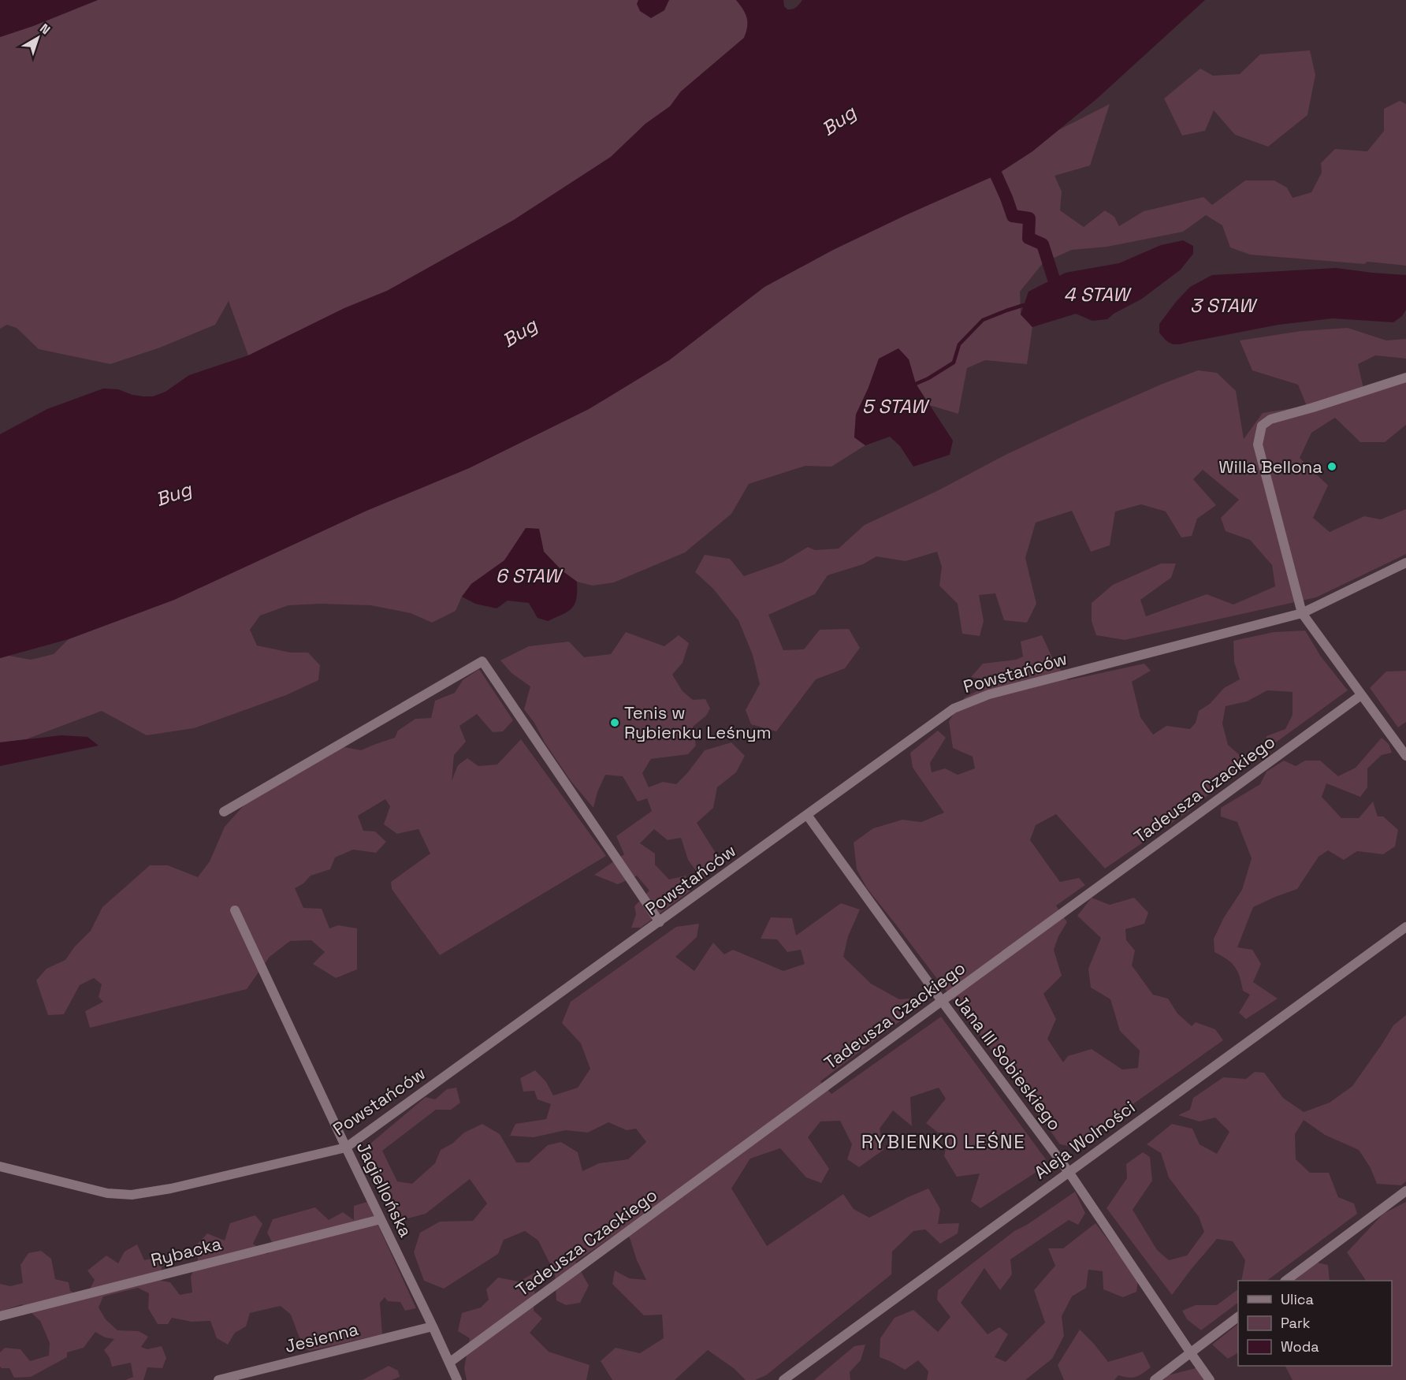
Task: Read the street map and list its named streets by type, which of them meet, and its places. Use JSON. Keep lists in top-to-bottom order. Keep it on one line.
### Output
{"streets":{"street":["Powstańców","Tadeusza Czackiego","Jana III Sobieskiego","Aleja Wolności","Jagiellońska","Rybacka","Jesienna"]},"crossings":[["Powstańców","Jana III Sobieskiego"],["Powstańców","Jagiellońska"],["Tadeusza Czackiego","Jana III Sobieskiego"],["Tadeusza Czackiego","Jagiellońska"],["Jana III Sobieskiego","Aleja Wolności"],["Jagiellońska","Rybacka"],["Jagiellońska","Jesienna"]],"districts":["RYBIENKO LEŚNE"],"water":["Bug","4 STAW","3 STAW","5 STAW","6 STAW"],"places":["Willa Bellona","Tenis w Rybienku Leśnym"],"legend":["Ulica","Park","Woda"],"north":"top right"}
